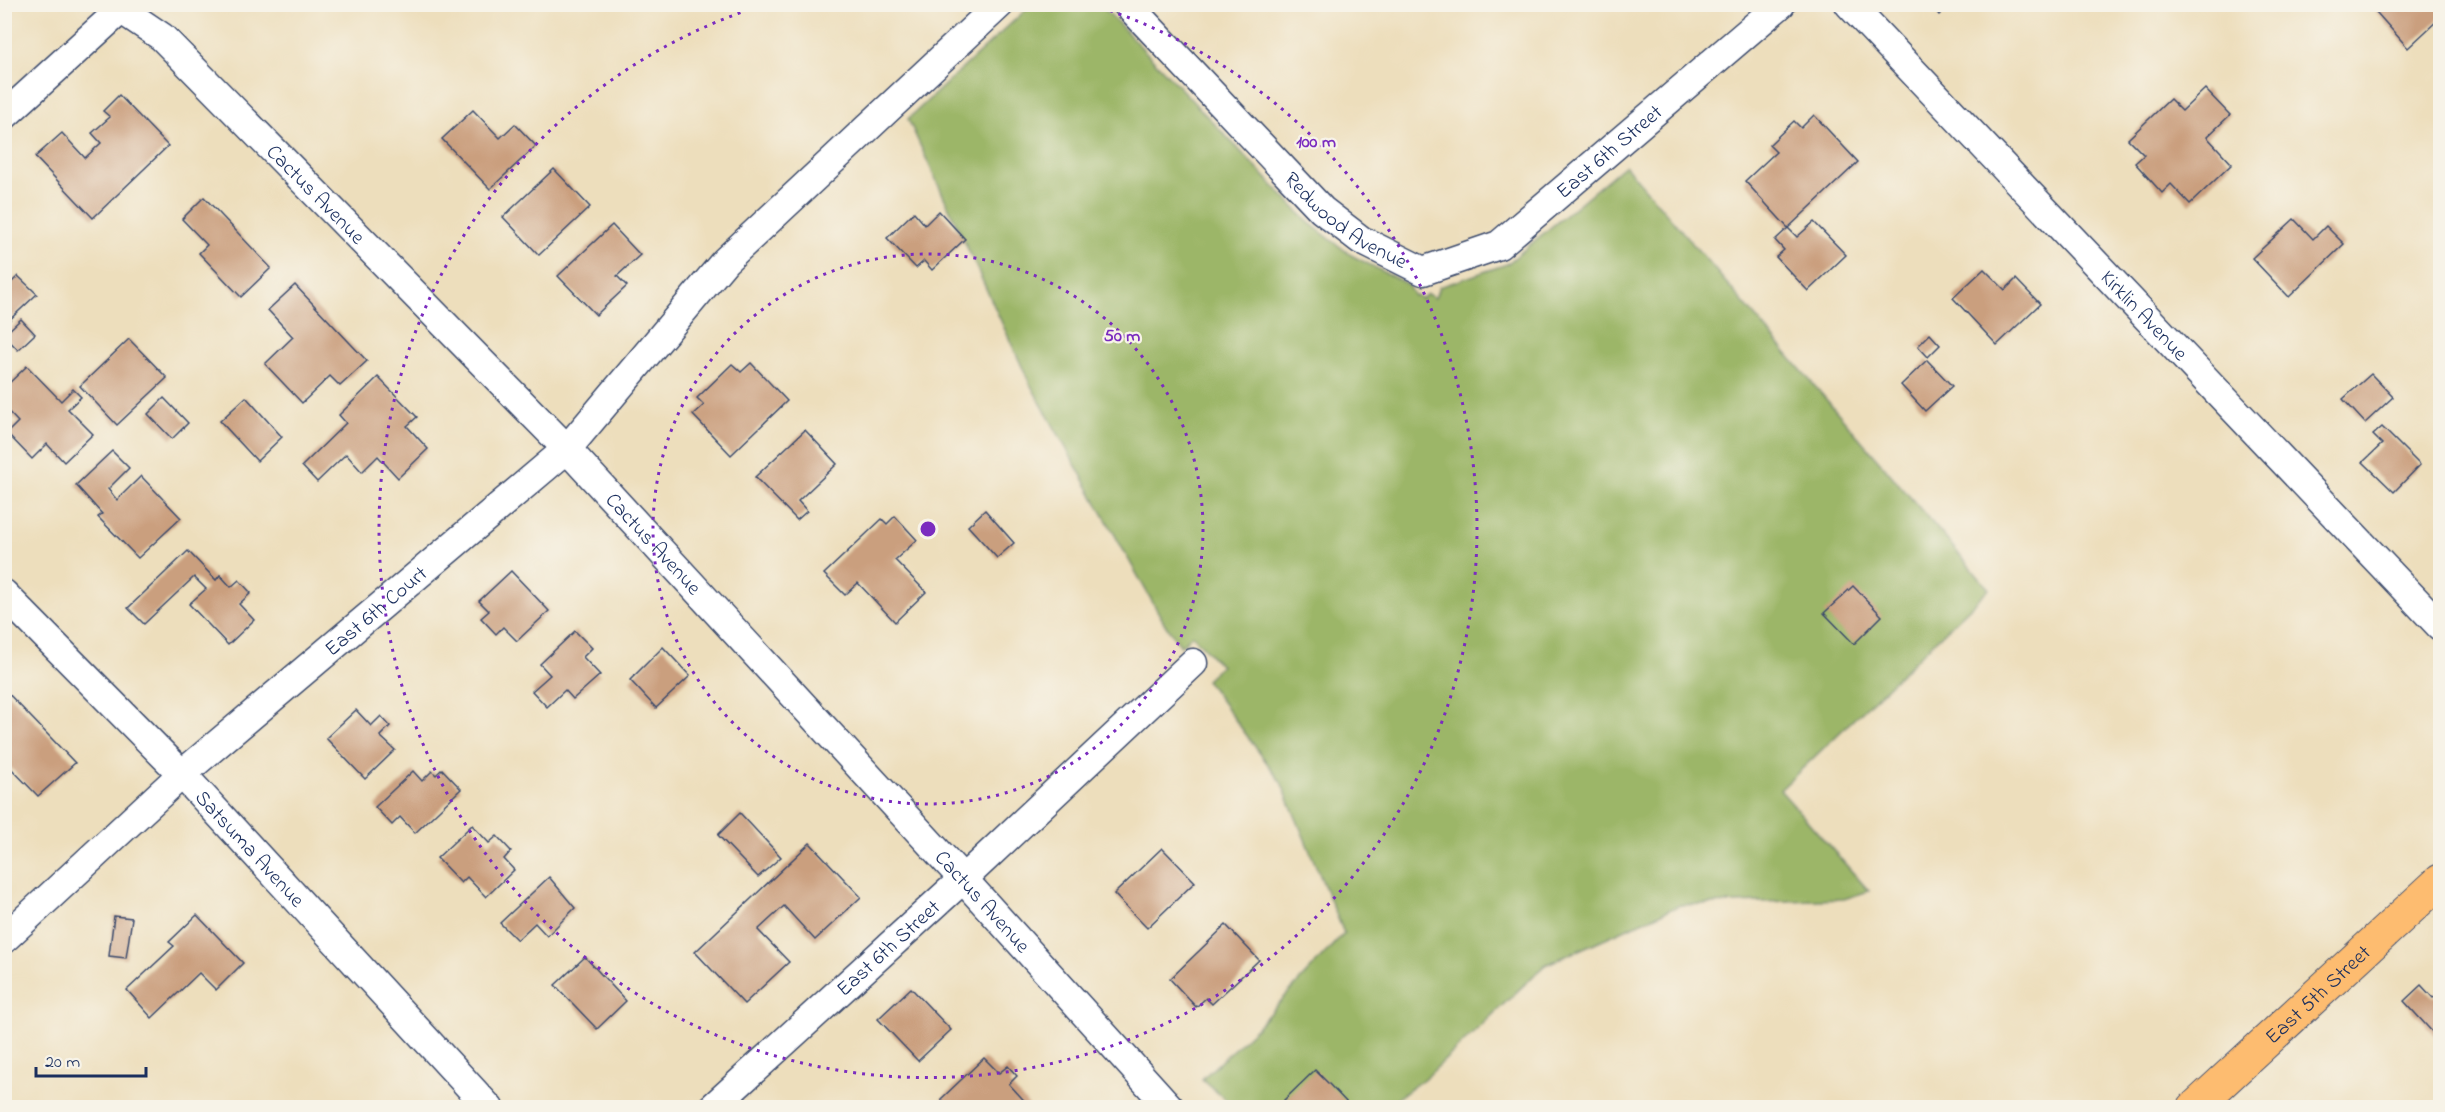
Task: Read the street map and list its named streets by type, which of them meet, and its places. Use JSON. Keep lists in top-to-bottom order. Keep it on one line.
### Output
{"streets":{"main road":["East 5th Street"],"street":["East 6th Street","Cactus Avenue","Redwood Avenue","Kirklin Avenue","East 6th Court","Satsuma Avenue"]},"crossings":[["East 6th Street","Cactus Avenue"],["East 6th Street","Redwood Avenue"],["Cactus Avenue","East 6th Court"],["East 6th Court","Satsuma Avenue"]],"scale_bar":"20 m","rings":["100 m","50 m"]}
